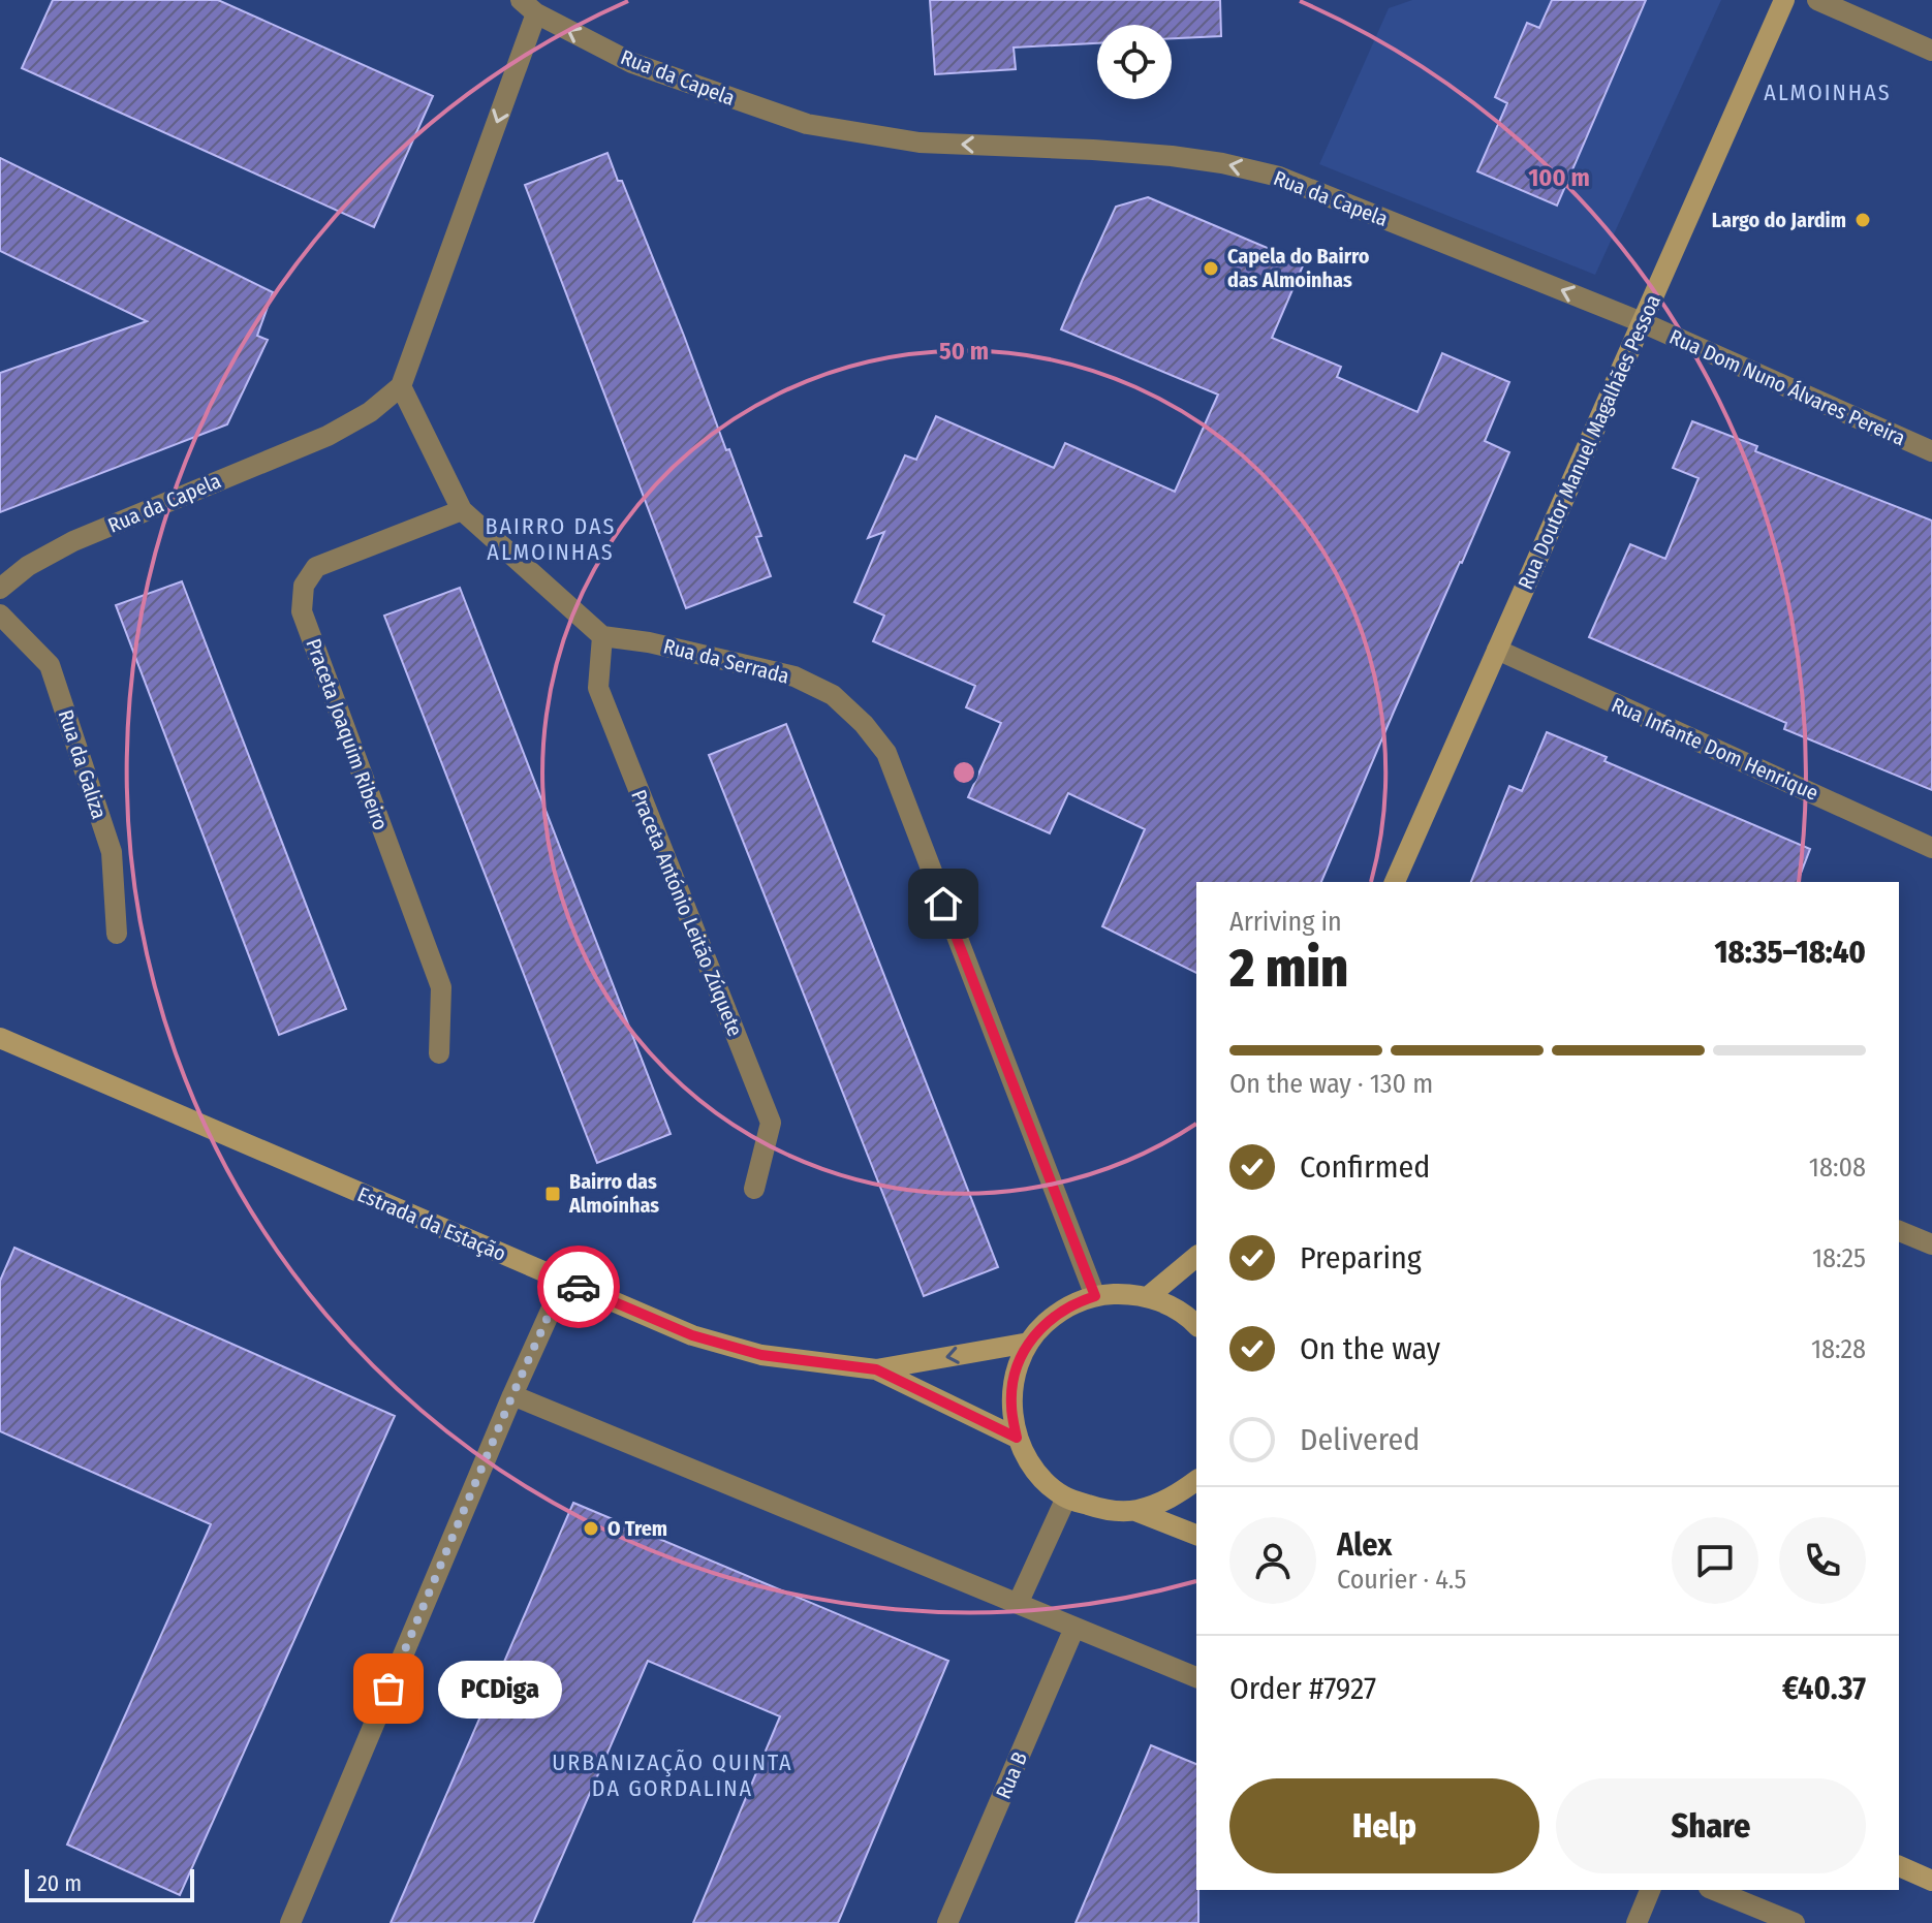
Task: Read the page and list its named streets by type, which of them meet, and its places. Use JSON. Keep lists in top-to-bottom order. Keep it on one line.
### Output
{"streets":{"main road":["Rua Doutor Manuel Magalhães Pessoa","Estrada da Estação"],"street":["Rua da Capela","Rua Dom Nuno Álvares Pereira","Rua da Serrada","Praceta Joaquim Ribeiro","Rua Infante Dom Henrique","Rua da Galiza","Praceta António Leitão Zúquete","Rua B"]},"crossings":[["Rua da Capela","Rua Dom Nuno Álvares Pereira"],["Rua da Capela","Rua Doutor Manuel Magalhães Pessoa"],["Rua Dom Nuno Álvares Pereira","Rua Doutor Manuel Magalhães Pessoa"],["Rua Doutor Manuel Magalhães Pessoa","Rua Infante Dom Henrique"],["Rua da Serrada","Praceta António Leitão Zúquete"]],"districts":["ALMOINHAS","BAIRRO DAS ALMOINHAS","URBANIZAÇÃO QUINTA DA GORDALINA"],"places":{"other":["Largo do Jardim","Capela do Bairro das Almoinhas","O Trem","PCDiga"],"transit":["Bairro das Almoínhas"]},"scale_bar":"20 m","page":{"heading":["2 min","Arriving in","18:35–18:40"],"panel":["Alex","Courier · 4.5","Order #7927","€40.37"],"bar":"On the way · 130 m","list":[["Confirmed","18:08"],["Preparing","18:25"],["On the way","18:28"],"Delivered"],"bubble":"PCDiga","buttons":["Help","Share"],"scale":"20 m"},"rings":["100 m","50 m"]}
